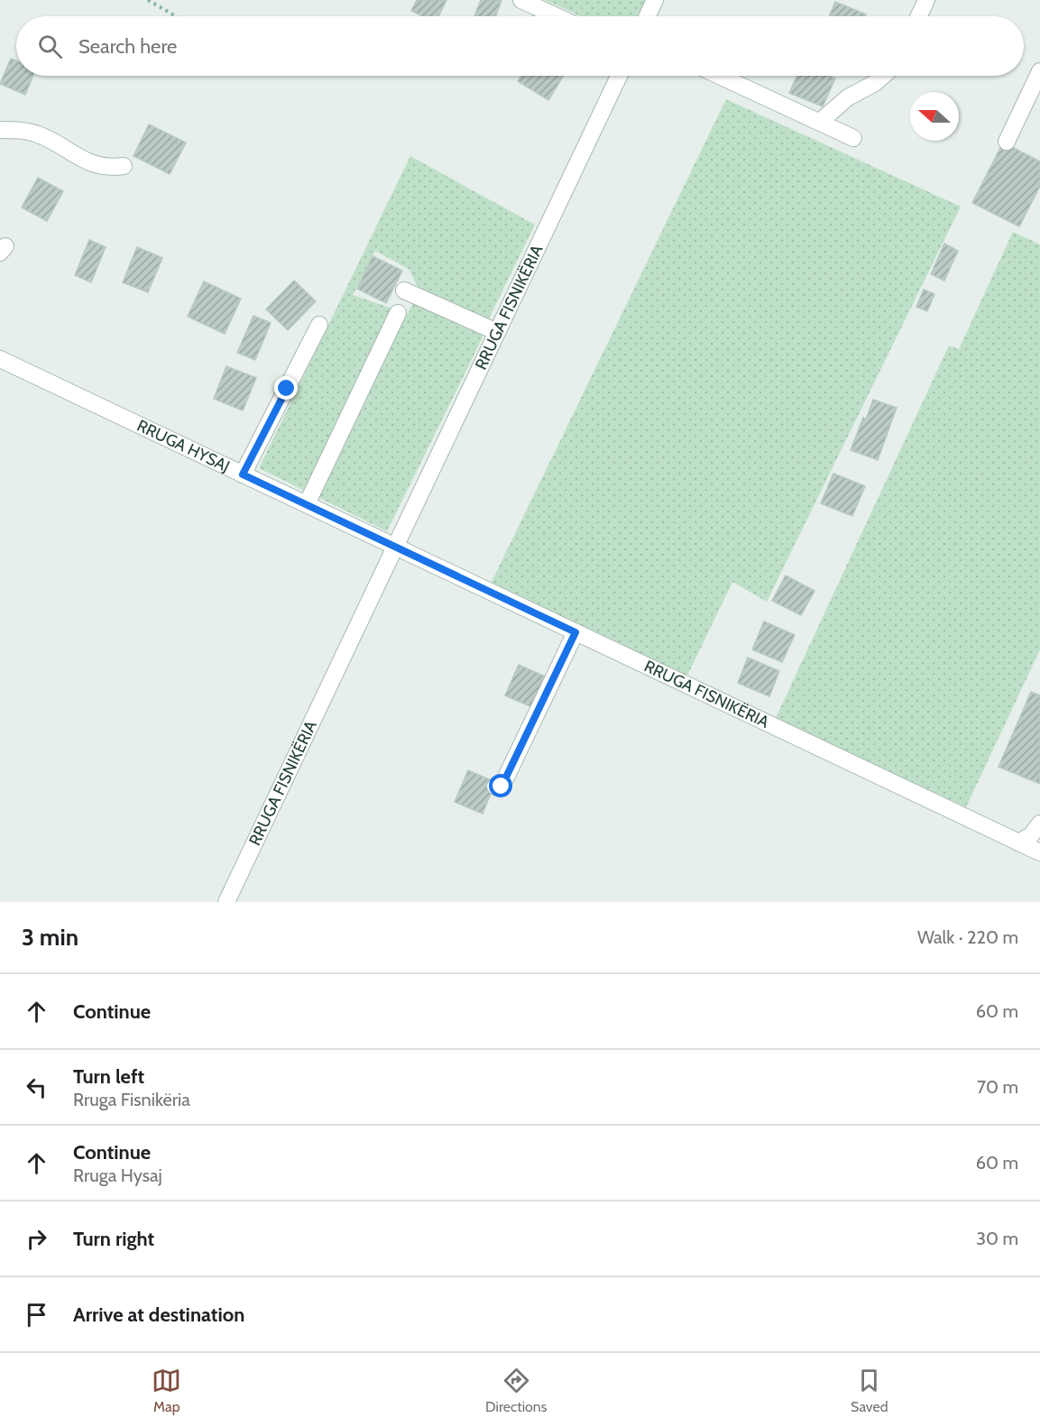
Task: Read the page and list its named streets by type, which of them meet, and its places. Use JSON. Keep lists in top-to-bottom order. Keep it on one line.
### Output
{"streets":{"street":["RRUGA FISNIKËRIA","RRUGA HYSAJ"]},"crossings":[["RRUGA FISNIKËRIA","RRUGA HYSAJ"]],"north":"left","page":{"search":"Search here","heading":["3 min","Walk · 220 m"],"list":[["Continue","60 m"],["Turn left","Rruga Fisnikëria","70 m"],["Continue","Rruga Hysaj","60 m"],["Turn right","30 m"],"Arrive at destination"],"nav":["Map","Directions","Saved"]}}
